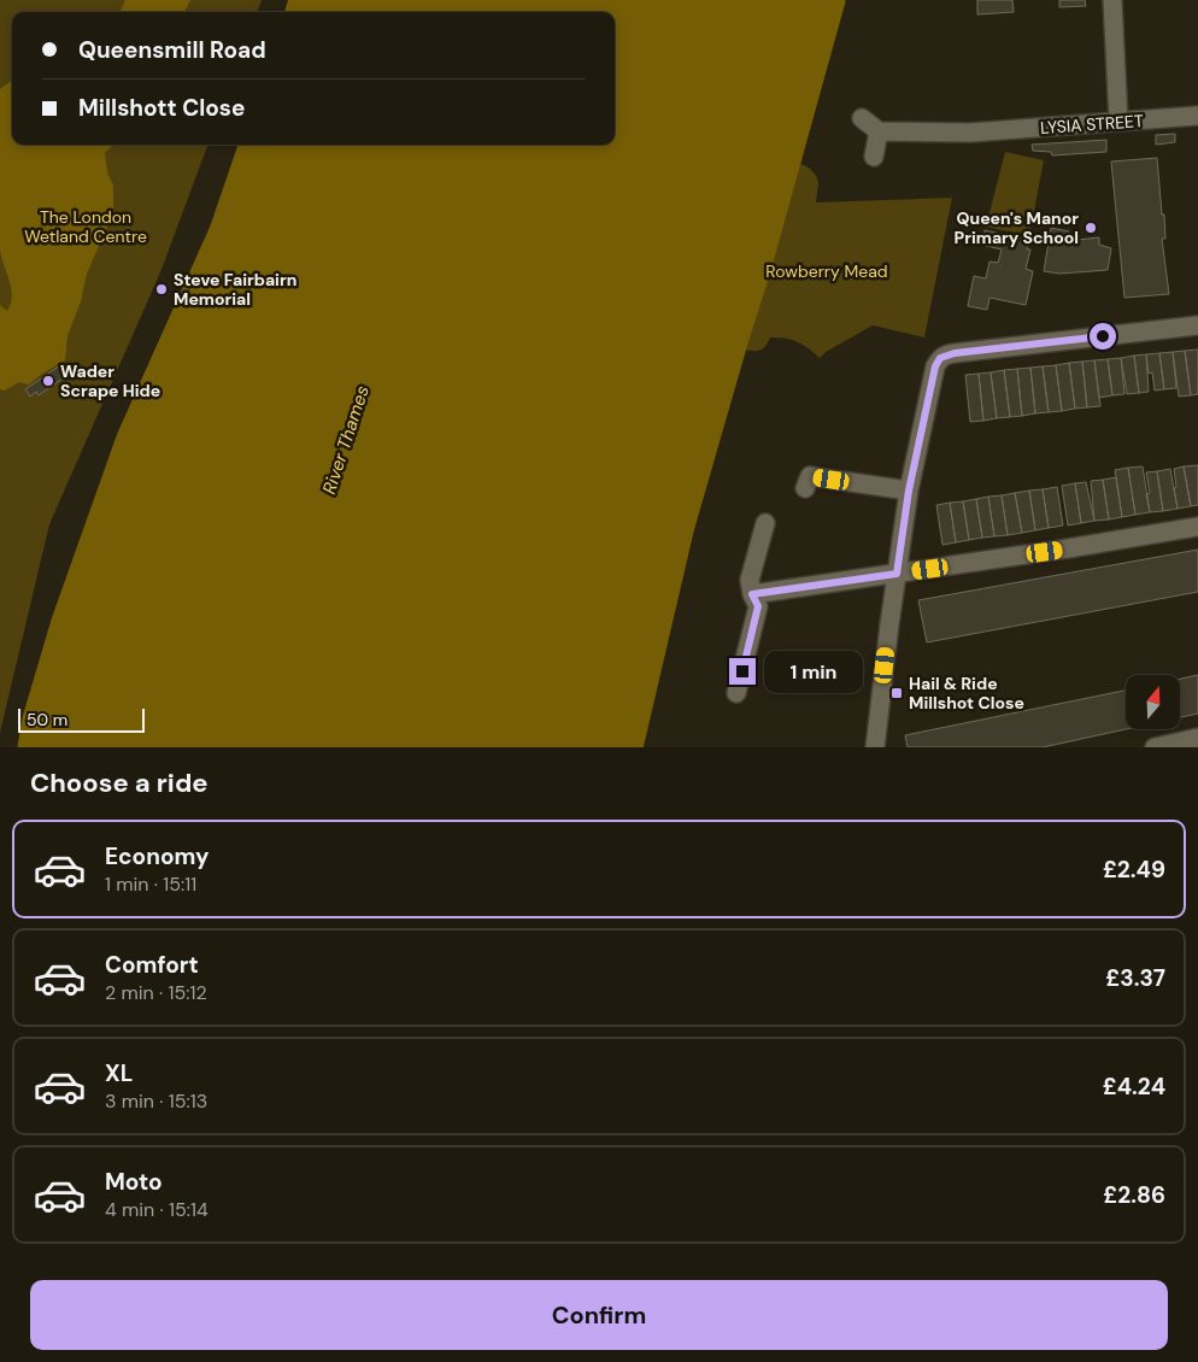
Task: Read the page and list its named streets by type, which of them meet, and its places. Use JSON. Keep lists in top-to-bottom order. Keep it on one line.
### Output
{"streets":{"street":["LYSIA STREET"]},"water":["River Thames"],"parks":["The London Wetland Centre","Rowberry Mead"],"places":{"other":["Queen's Manor Primary School","Steve Fairbairn Memorial","Wader Scrape Hide"],"transit":["Hail & Ride Millshot Close"]},"scale_bar":"50 m","north":"top","page":{"banner":["Queensmill Road","Millshott Close"],"bubble":"1 min","scale":"50 m","heading":"Choose a ride","list":[{"name":"Economy","note":"1 min · 15:11","value":"£2.49"},{"name":"Comfort","note":"2 min · 15:12","value":"£3.37"},{"name":"XL","note":"3 min · 15:13","value":"£4.24"},{"name":"Moto","note":"4 min · 15:14","value":"£2.86"}],"buttons":"Confirm"}}
